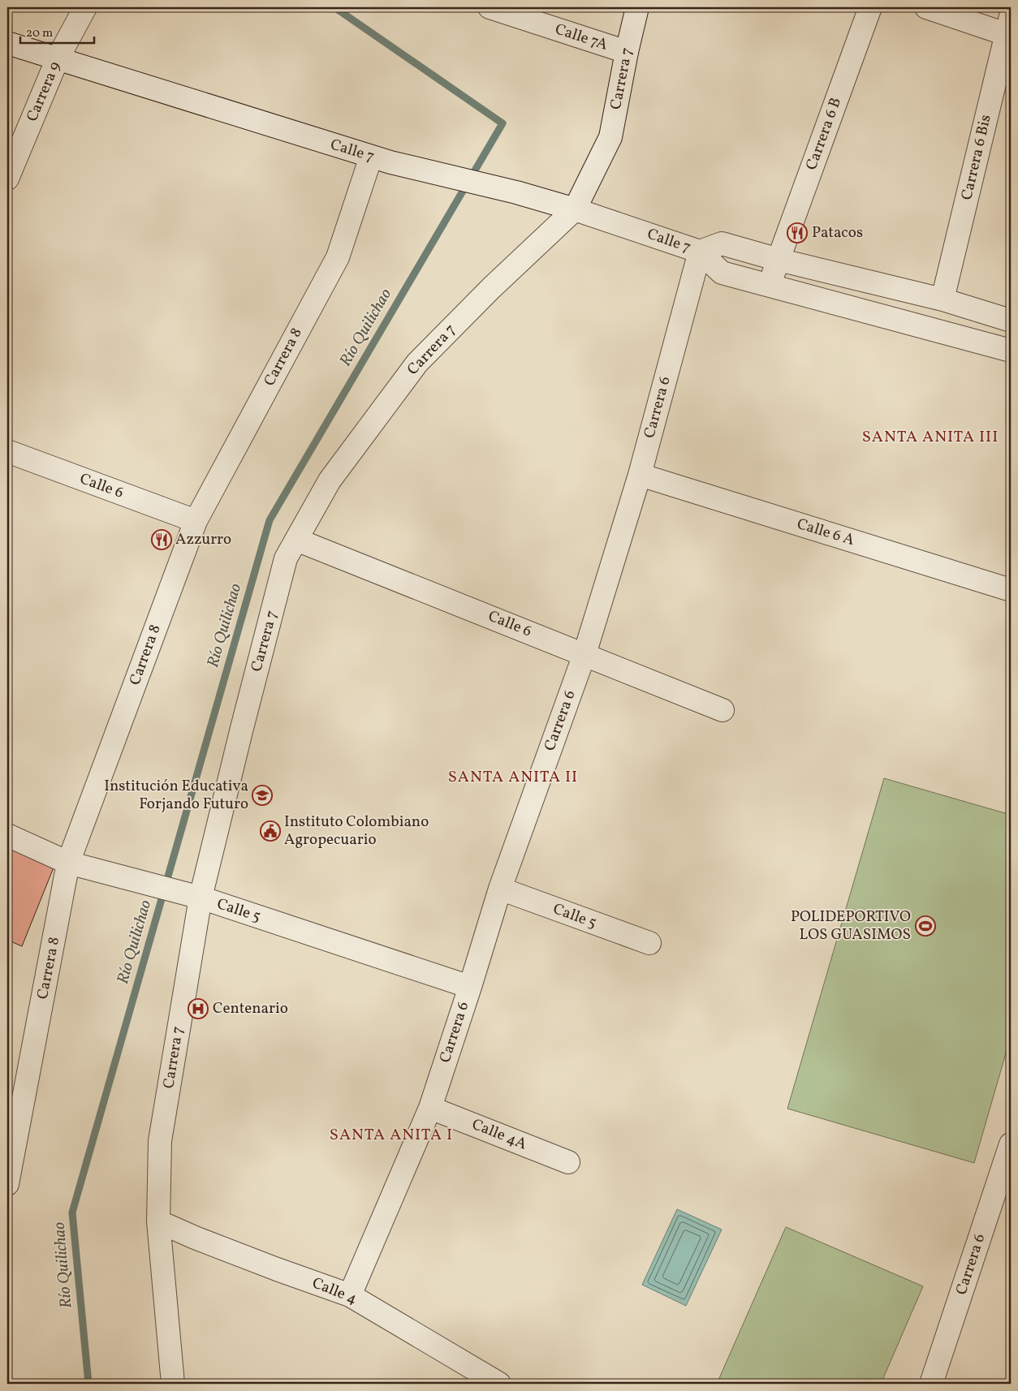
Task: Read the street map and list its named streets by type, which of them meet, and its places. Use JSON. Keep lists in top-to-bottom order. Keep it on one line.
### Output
{"streets":{"street":["Calle 7A","Carrera 7","Carrera 9","Carrera 6 B","Calle 7","Carrera 6 Bis","Carrera 8","Carrera 6","Calle 6","Calle 6 A","Calle 5","Calle 4A","Calle 4"]},"crossings":[["Calle 7A","Carrera 7"],["Carrera 7","Calle 7"],["Carrera 7","Calle 6"],["Carrera 7","Calle 5"],["Carrera 7","Calle 4"],["Carrera 9","Calle 7"],["Carrera 6 B","Calle 7"],["Calle 7","Carrera 6 Bis"],["Calle 7","Carrera 8"],["Calle 7","Carrera 6"],["Carrera 8","Calle 6"],["Carrera 8","Calle 5"],["Carrera 6","Calle 6"],["Carrera 6","Calle 6 A"],["Carrera 6","Calle 5"],["Carrera 6","Calle 4A"],["Carrera 6","Calle 4"]],"districts":["SANTA ANITA III","SANTA ANITA II","SANTA ANITA I"],"water":["Río Quilichao"],"places":{"restaurant":["Patacos","Azzurro"],"school or university":["Institución Educativa Forjando Futuro"],"public building":["Instituto Colombiano Agropecuario"],"sports":["POLIDEPORTIVO LOS GUASIMOS"],"hospital":["Centenario"]},"scale_bar":"20 m"}
